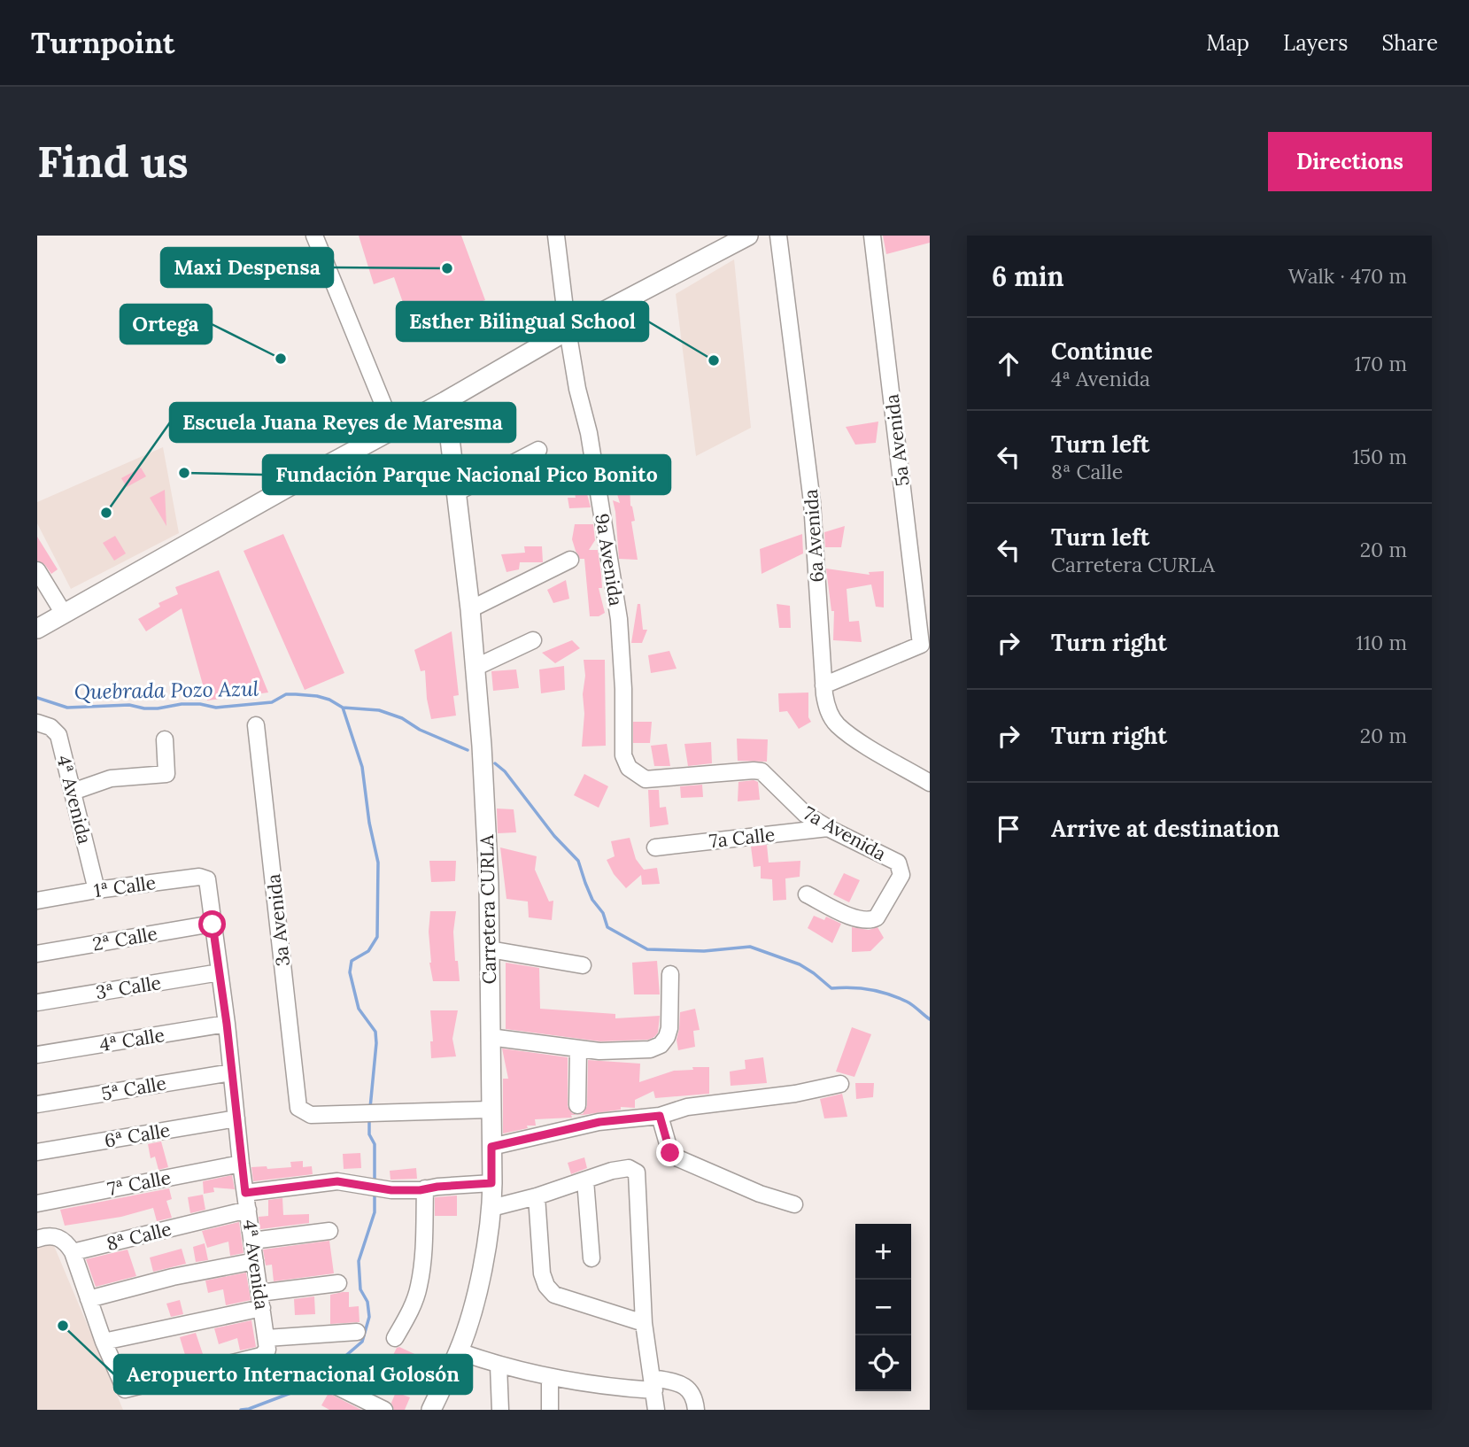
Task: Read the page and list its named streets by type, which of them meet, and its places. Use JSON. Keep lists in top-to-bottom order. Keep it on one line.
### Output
{"streets":{"main road":["Carretera CURLA"],"street":["5a Avenida","6a Avenida","9a Avenida","4ª Avenida","7a Avenida","7a Calle","1ª Calle","3a Avenida","2ª Calle","3ª Calle","4ª Calle","5ª Calle","6ª Calle","7ª Calle","8ª Calle"]},"crossings":[["5a Avenida","6a Avenida"],["9a Avenida","7a Avenida"],["4ª Avenida","1ª Calle"],["4ª Avenida","2ª Calle"],["4ª Avenida","3ª Calle"],["4ª Avenida","4ª Calle"],["4ª Avenida","5ª Calle"],["4ª Avenida","6ª Calle"],["4ª Avenida","7ª Calle"],["4ª Avenida","8ª Calle"],["7a Avenida","7a Calle"],["Carretera CURLA","3a Avenida"]],"water":["Quebrada Pozo Azul"],"places":["Maxi Despensa","Ortega","Esther Bilingual School","Fundación Parque Nacional Pico Bonito","Escuela Juana Reyes de Maresma","Aeropuerto Internacional Golosón"],"page":{"header":"Turnpoint","nav":["Map","Layers","Share"],"buttons":"Directions","title":"Find us","heading":["6 min","Walk · 470 m"],"list":[["Continue","4ª Avenida","170 m"],["Turn left","8ª Calle","150 m"],["Turn left","Carretera CURLA","20 m"],["Turn right","110 m"],["Turn right","20 m"],"Arrive at destination"],"map_buttons":["+","−"]}}
